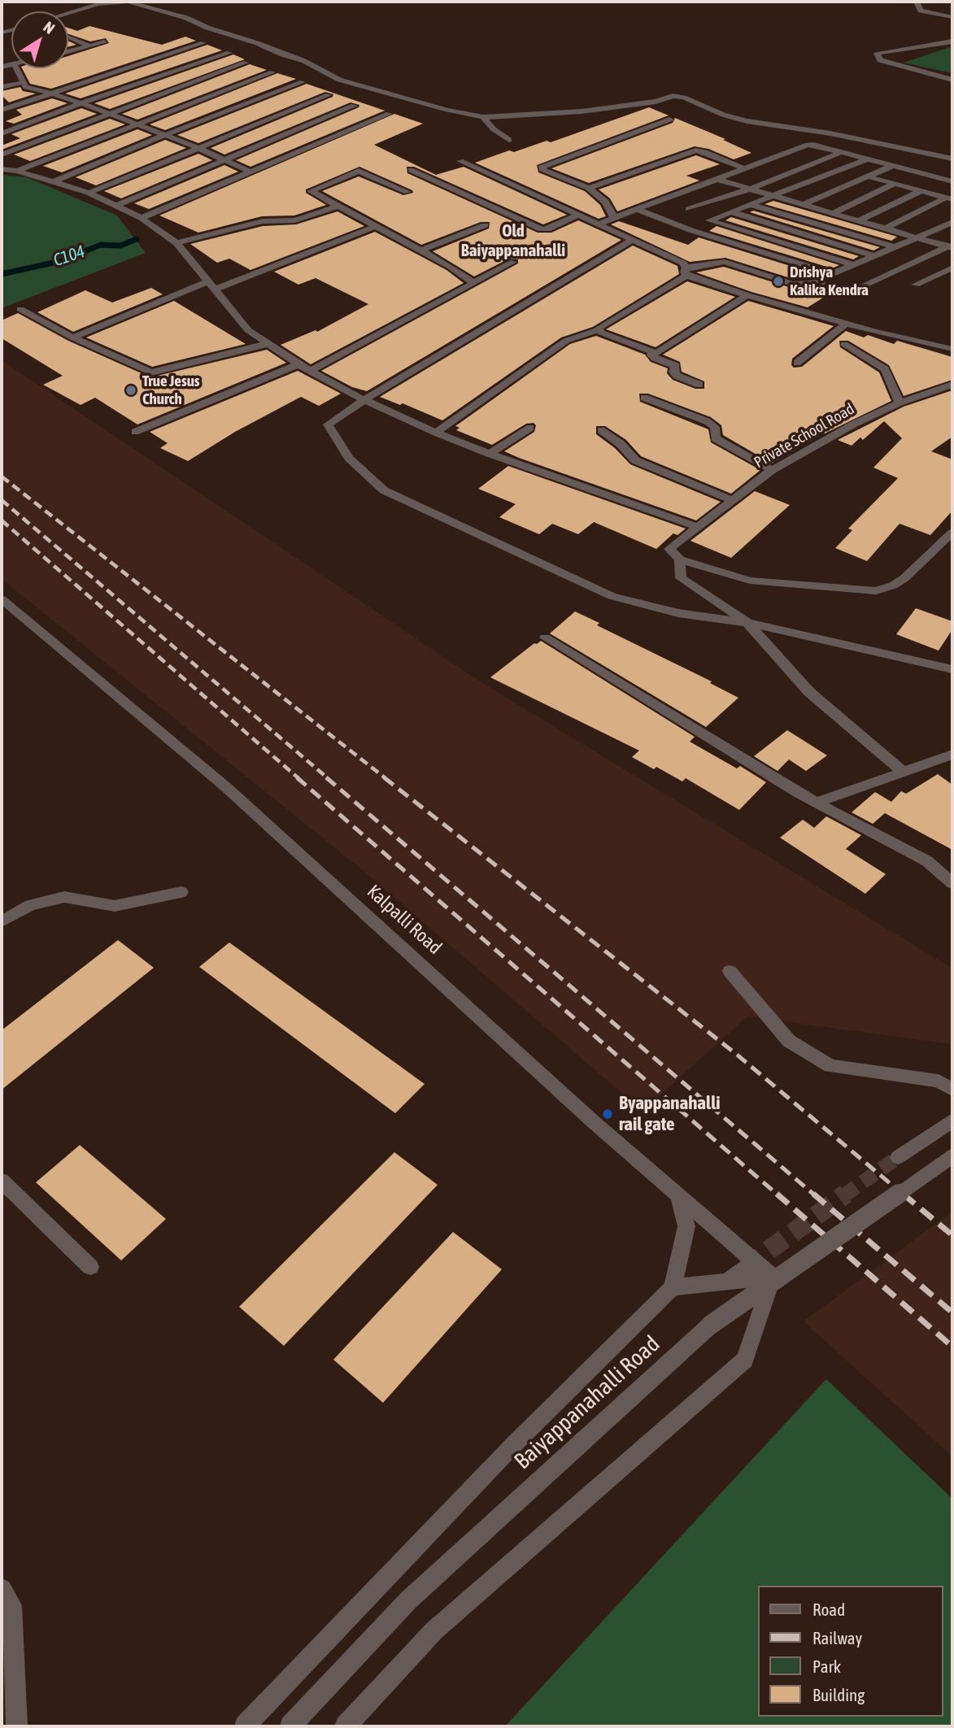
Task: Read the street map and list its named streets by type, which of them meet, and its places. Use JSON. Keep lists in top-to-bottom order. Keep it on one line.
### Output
{"streets":{"street":["Private School Road","Kalpalli Road","Baiyappanahalli Road"]},"districts":["Old Baiyappanahalli"],"water":["C104"],"places":["Drishya Kalika Kendra","True Jesus Church","Byappanahalli rail gate"],"legend":["Road","Railway","Park","Building"],"north":"top right"}
